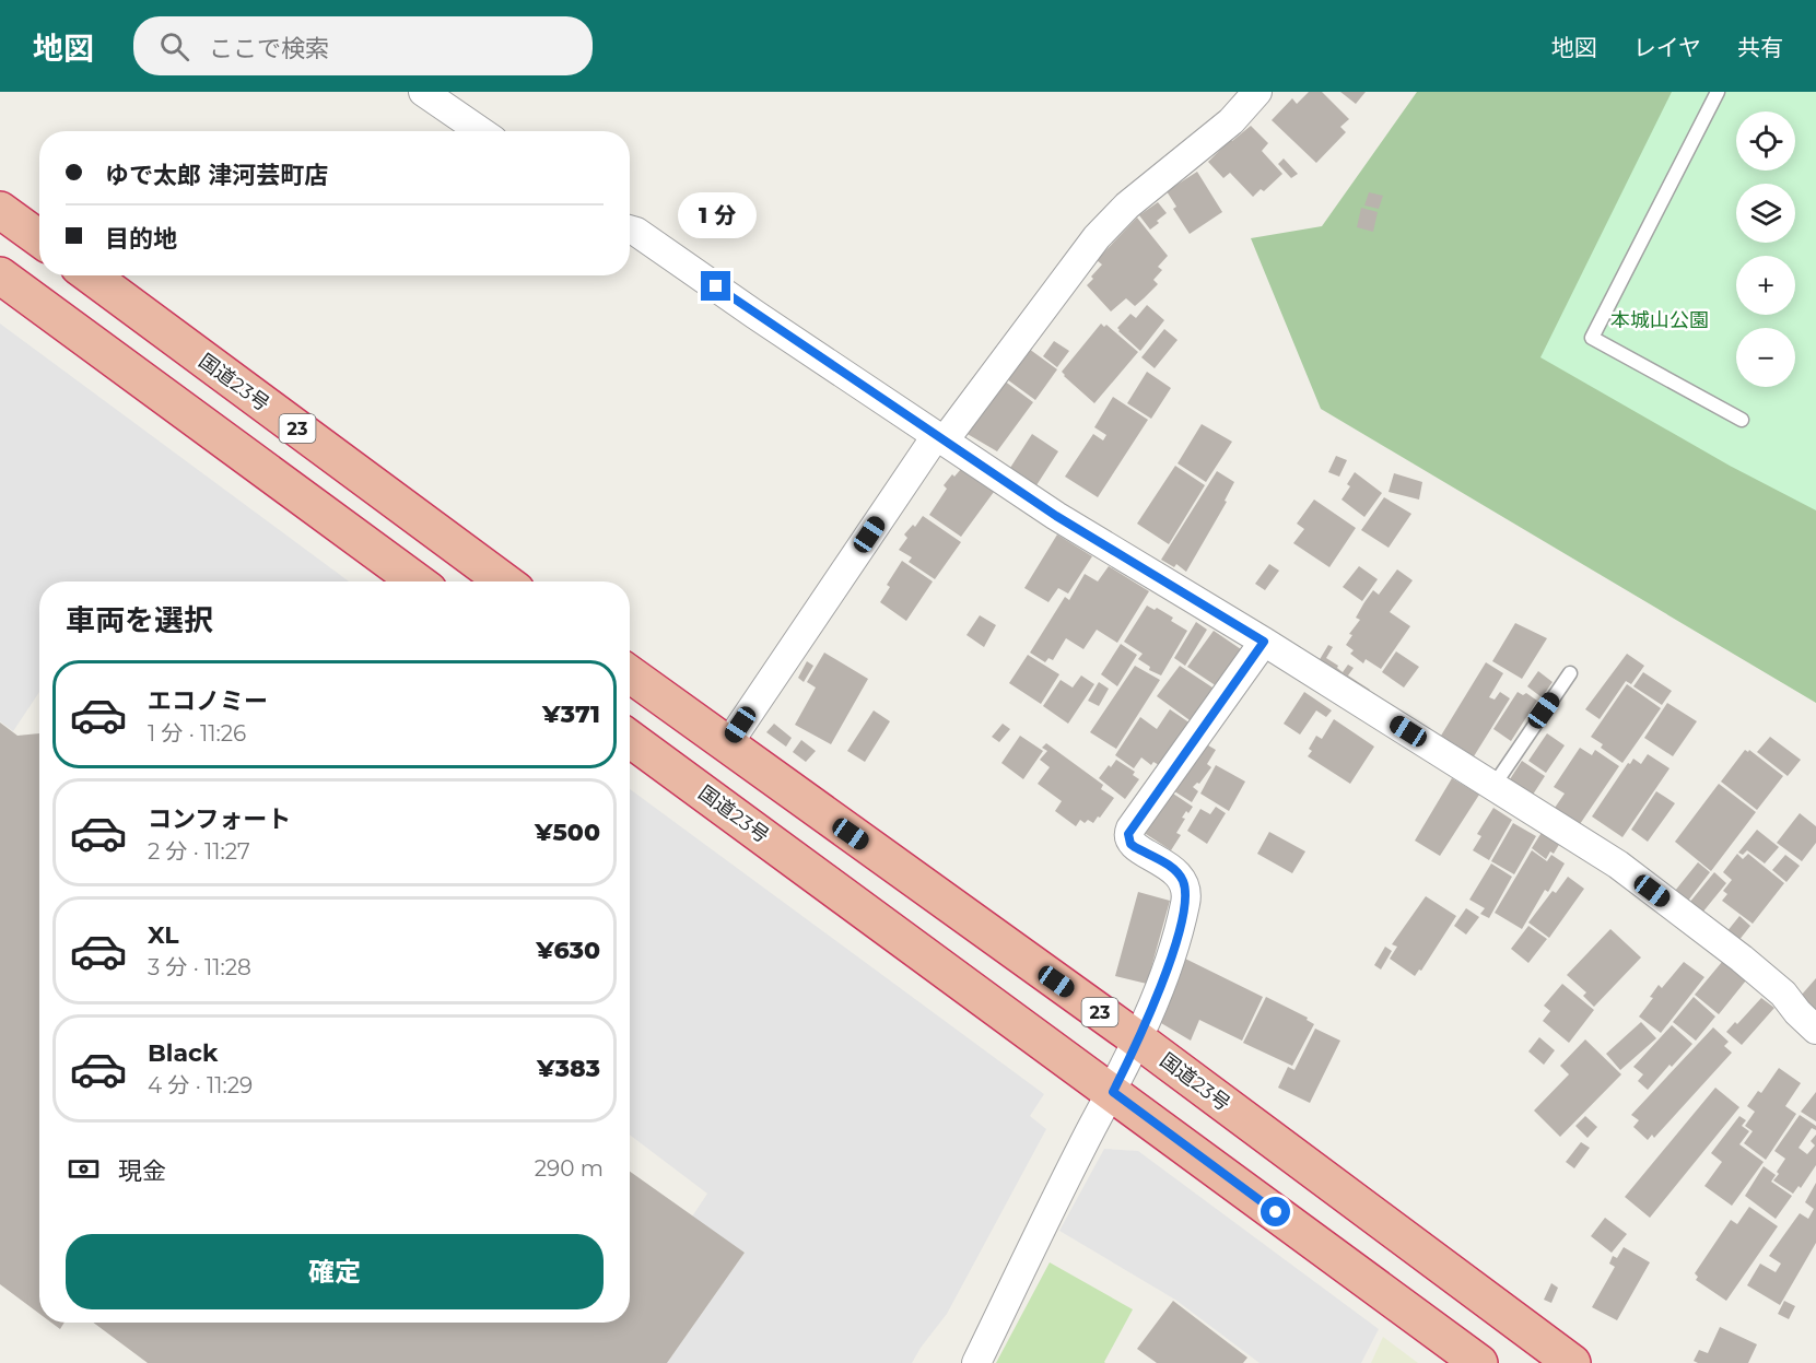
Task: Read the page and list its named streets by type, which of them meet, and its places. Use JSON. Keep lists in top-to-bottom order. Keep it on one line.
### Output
{"streets":{"highway":["国道23号","23"]},"parks":["本城山公園"],"page":{"header":"地図","search":"ここで検索","nav":["地図","レイヤ","共有"],"map_buttons":["+","−"],"banner":["ゆで太郎 津河芸町店","目的地"],"bubble":"1 分","heading":"車両を選択","list":[{"name":"エコノミー","note":"1 分 · 11:26","value":"¥371"},{"name":"コンフォート","note":"2 分 · 11:27","value":"¥500"},{"name":"XL","note":"3 分 · 11:28","value":"¥630"},{"name":"Black","note":"4 分 · 11:29","value":"¥383"}],"pay":["現金","290 m"],"buttons":"確定"}}
